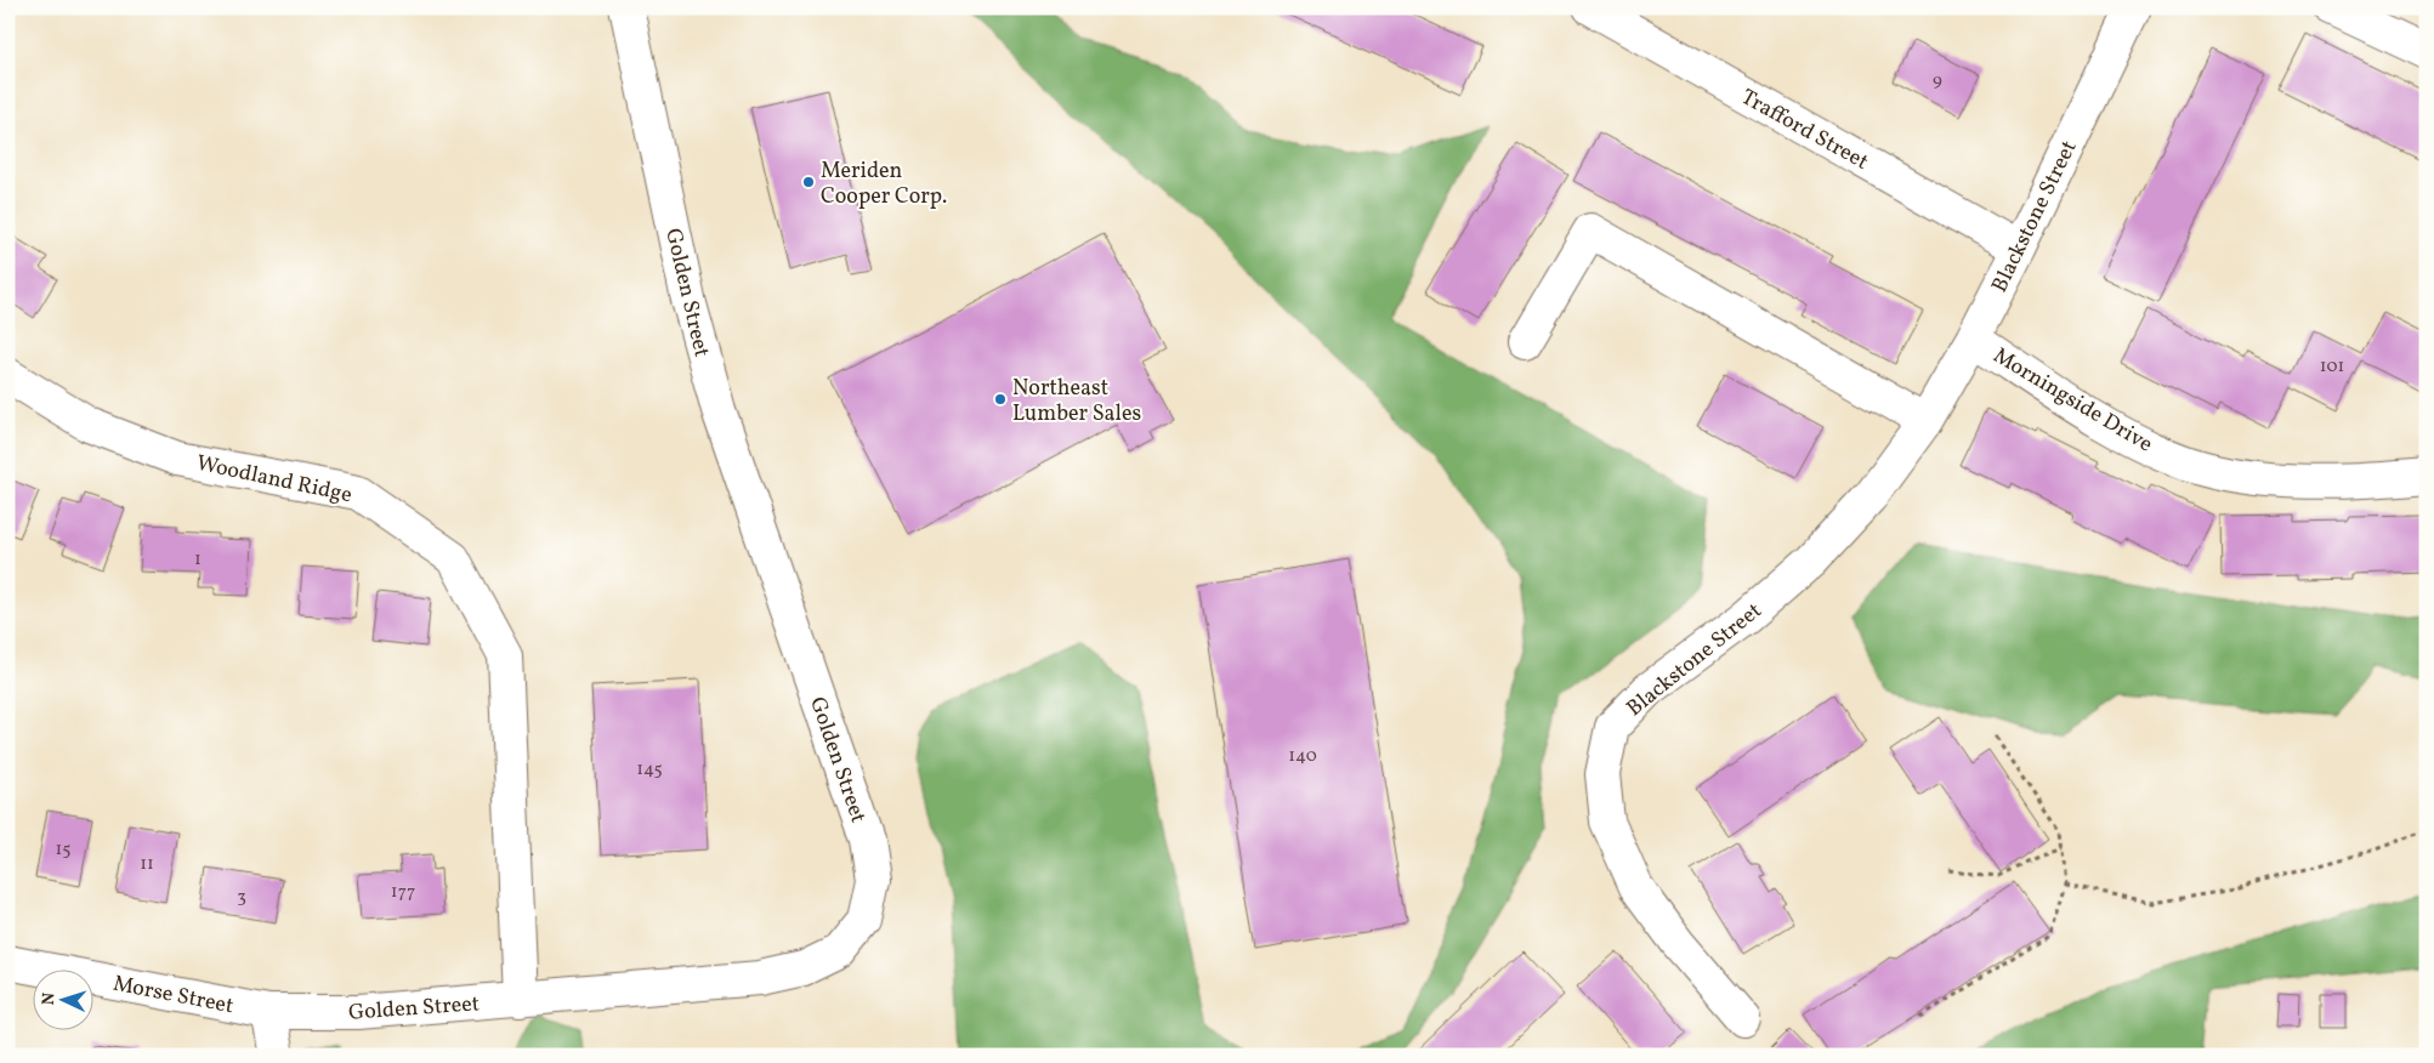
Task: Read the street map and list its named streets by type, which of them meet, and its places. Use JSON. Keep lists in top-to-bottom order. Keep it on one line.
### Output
{"streets":{"street":["Trafford Street","Blackstone Street","Golden Street","Morningside Drive","Woodland Ridge","Morse Street"]},"crossings":[["Trafford Street","Blackstone Street"],["Blackstone Street","Morningside Drive"],["Golden Street","Woodland Ridge"],["Golden Street","Morse Street"]],"places":["Meriden Cooper Corp.","Northeast Lumber Sales"],"house_numbers":["9","101","1","140","145","15","11","177","3"],"north":"left"}
